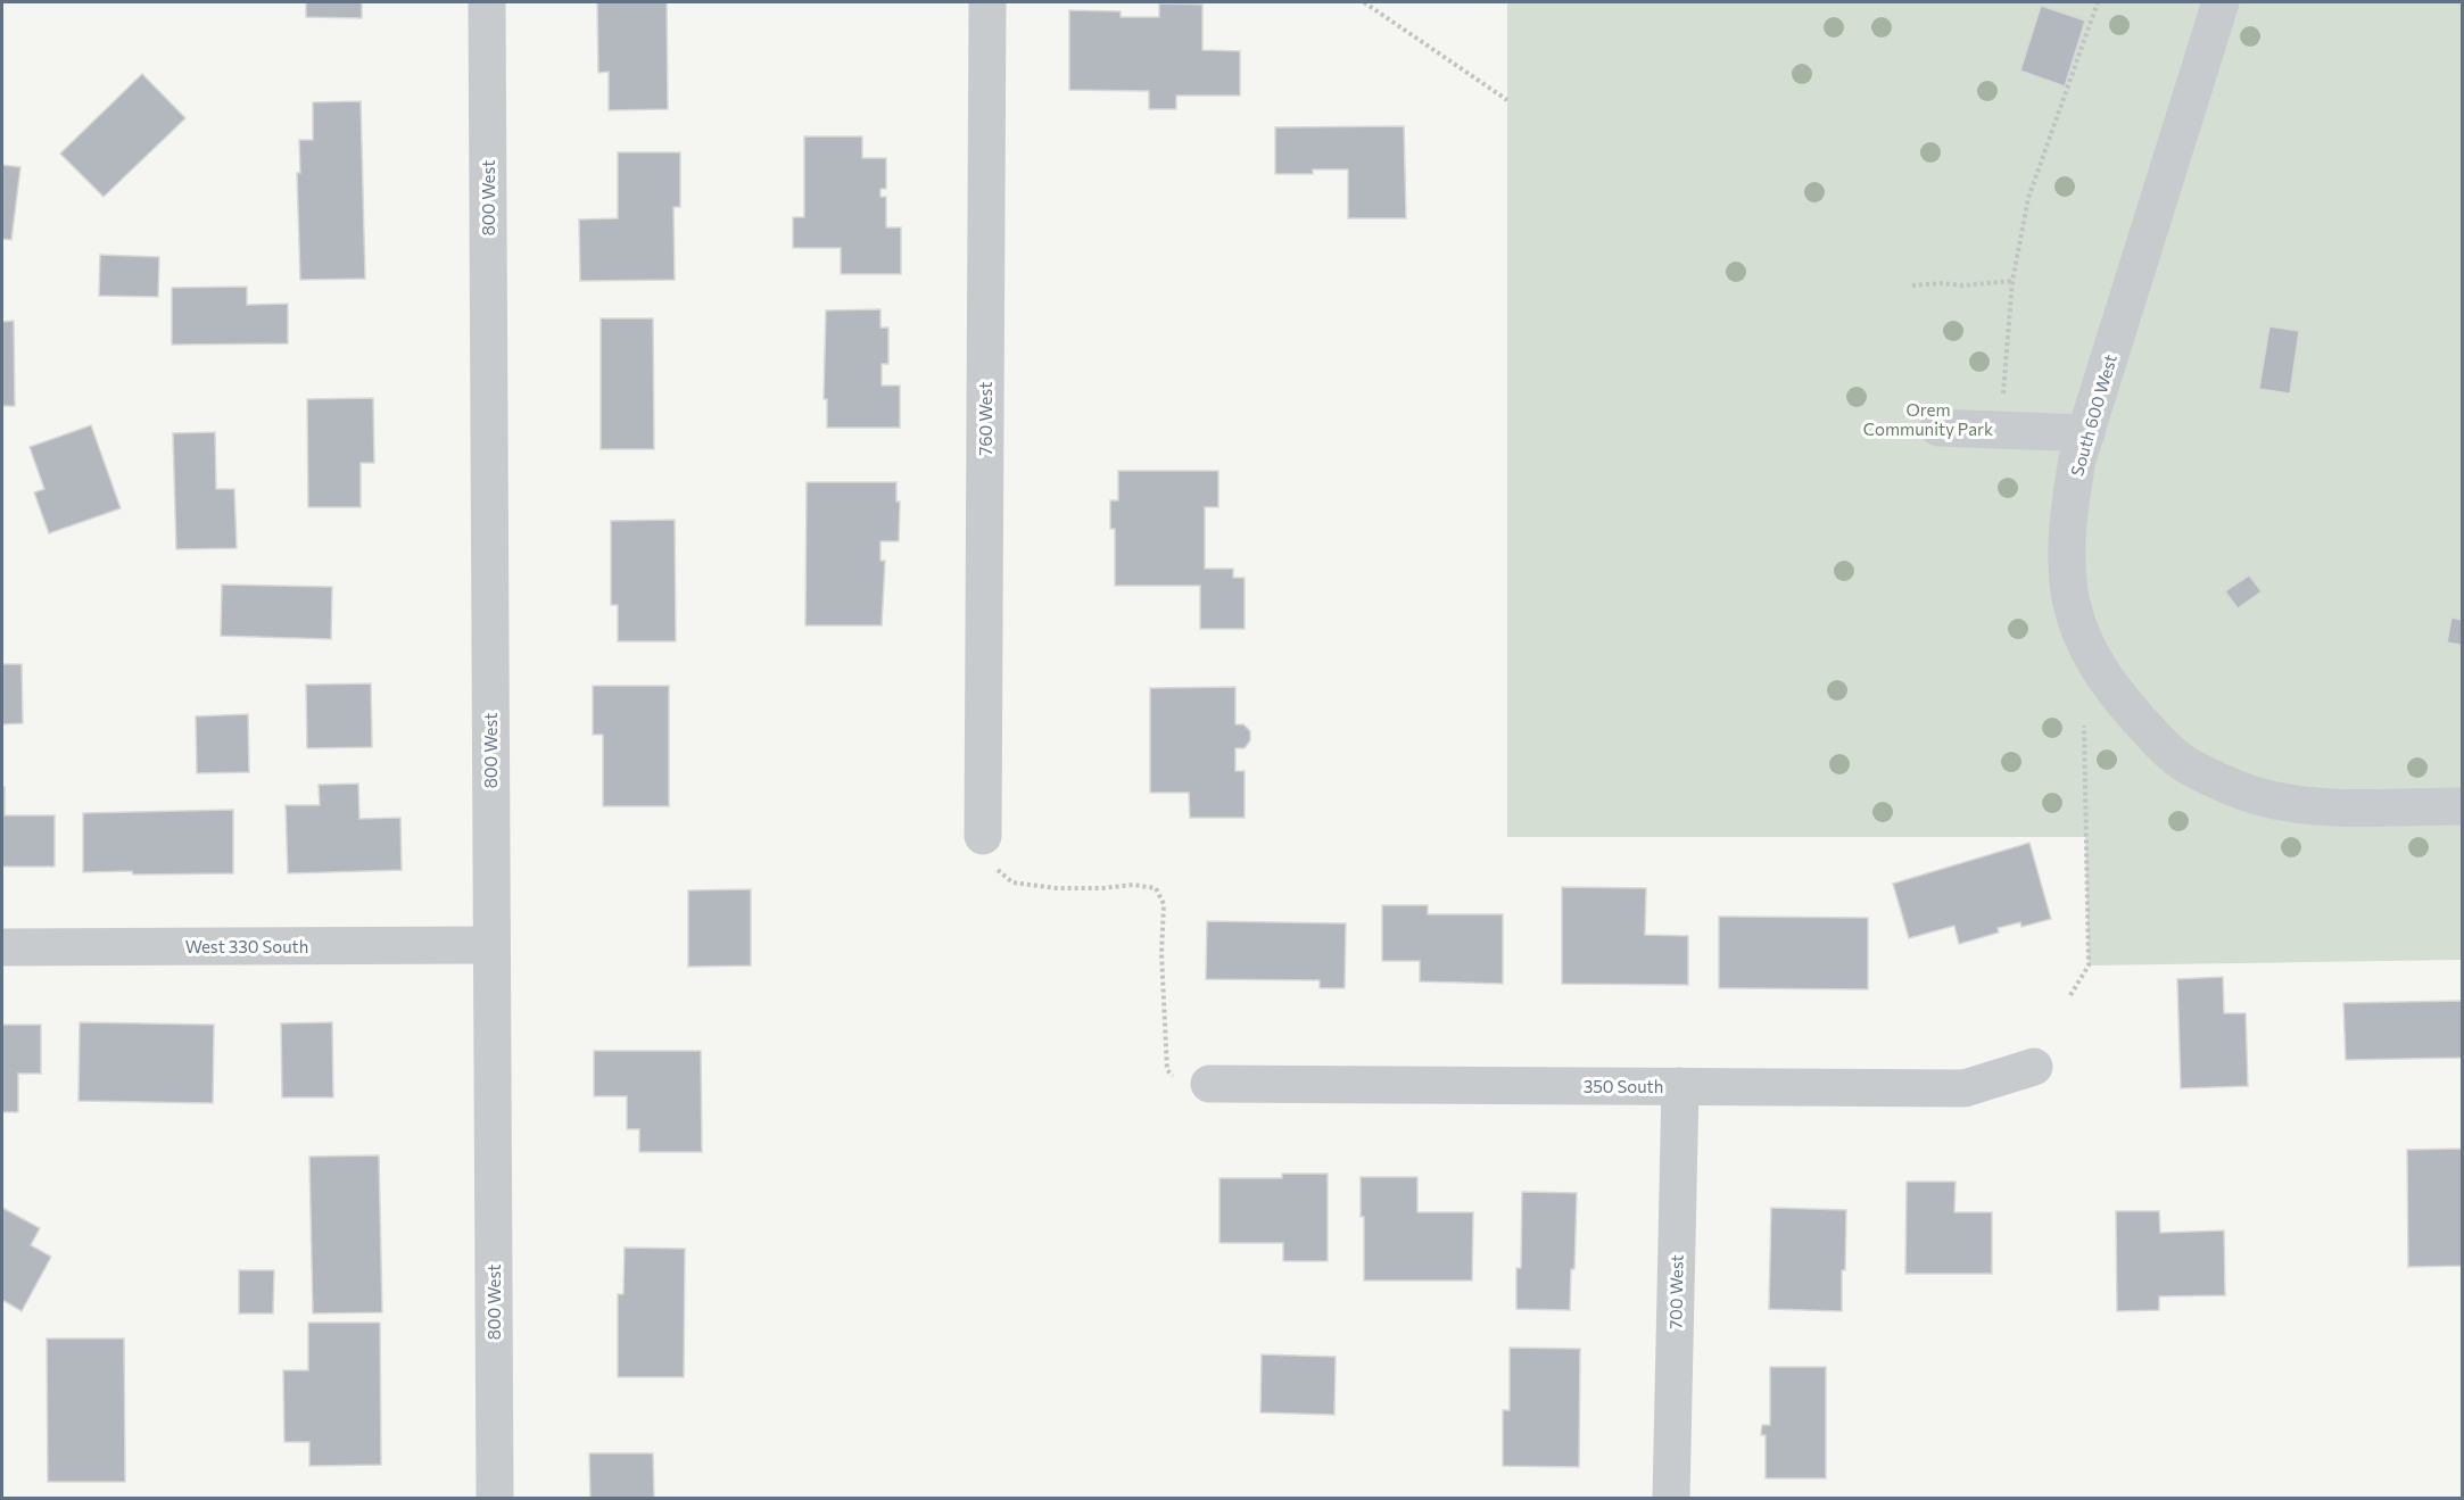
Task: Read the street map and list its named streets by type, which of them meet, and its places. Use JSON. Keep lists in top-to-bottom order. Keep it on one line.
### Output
{"streets":{"street":["800 West","South 600 West","760 West","West 330 South","350 South","700 West"]},"crossings":[["800 West","West 330 South"],["350 South","700 West"]],"parks":["Orem Community Park"]}
